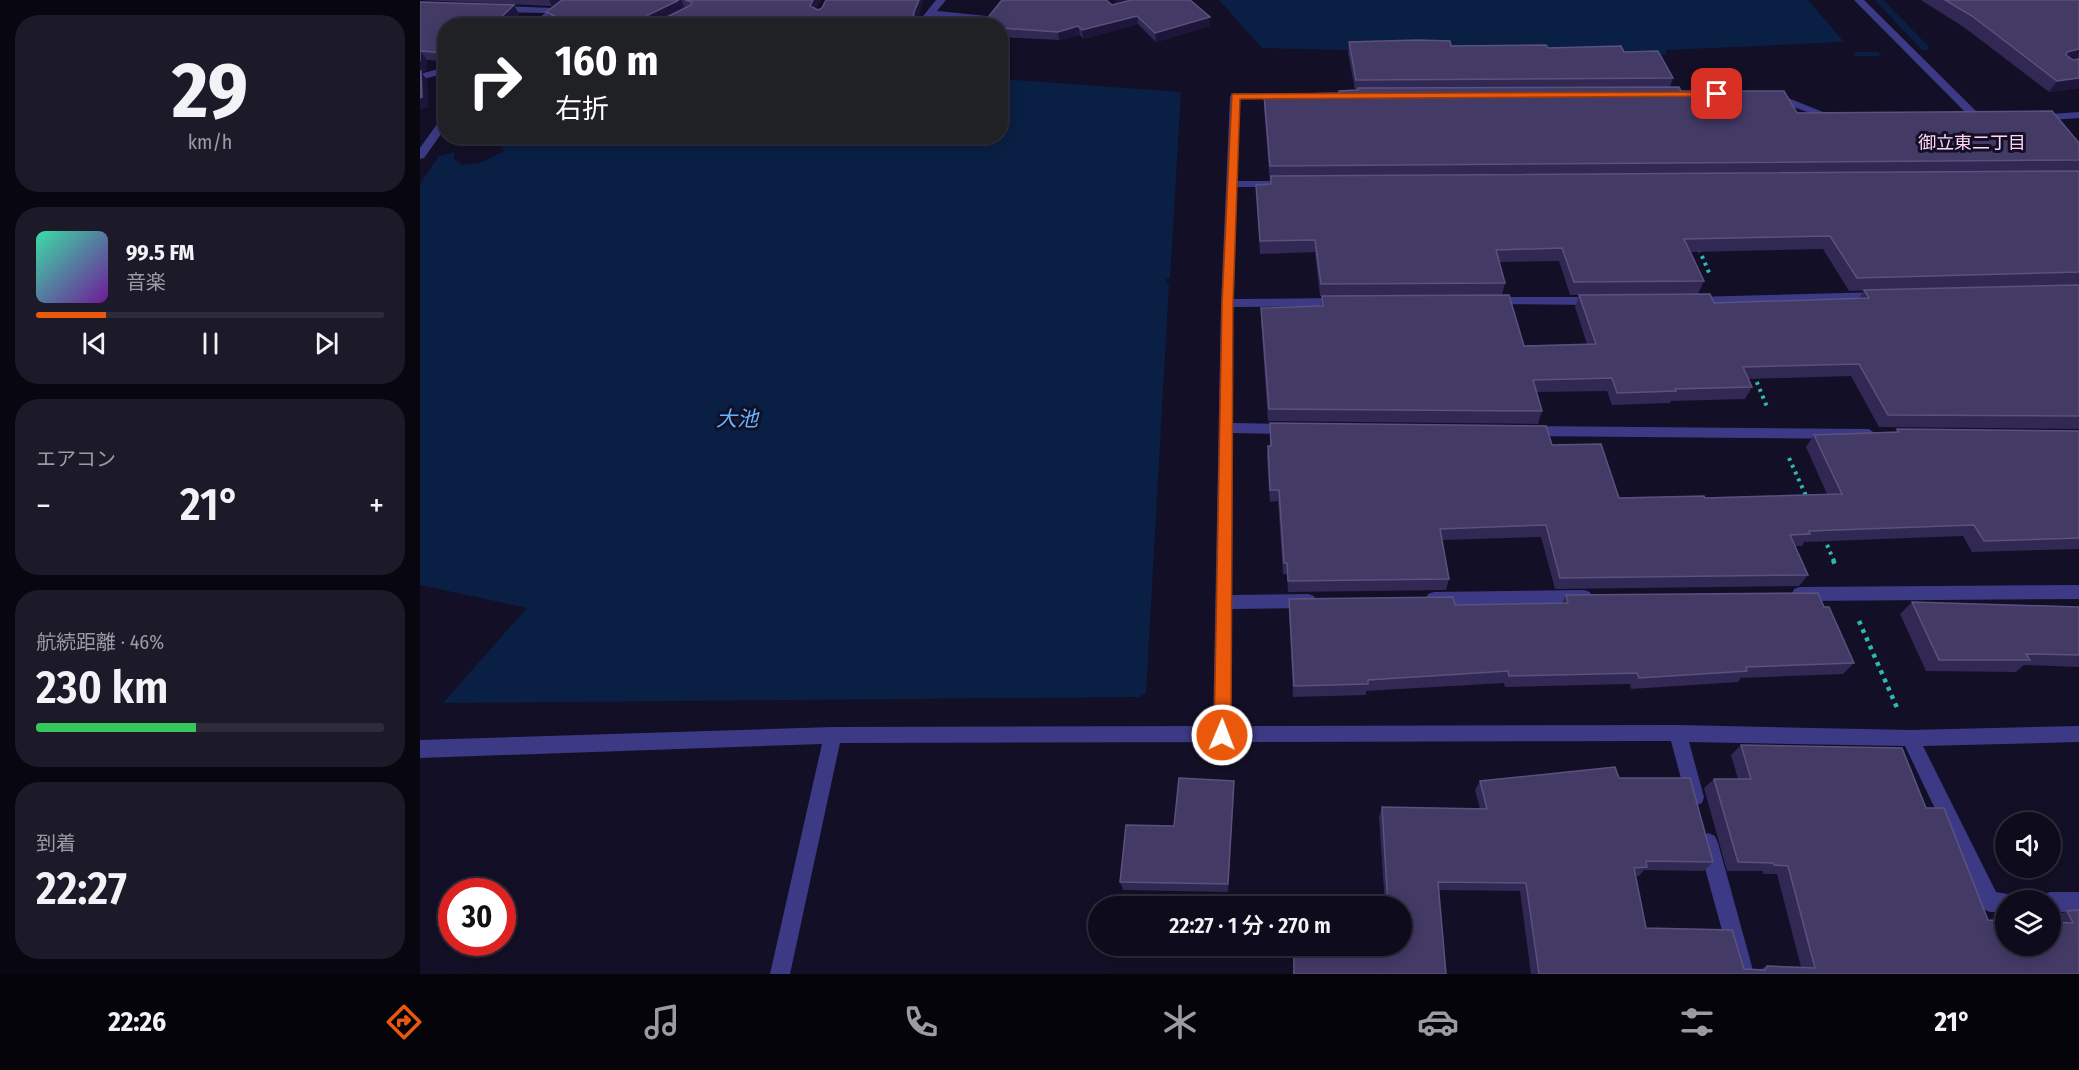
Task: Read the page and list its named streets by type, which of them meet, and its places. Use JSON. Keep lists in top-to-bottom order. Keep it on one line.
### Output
{"districts":["御立東二丁目"],"water":["大池"],"page":{"tile":[["29","km/h"],"エアコン",["航続距離 · 46%","230 km"],["到着","22:27"]],"turn":["160 m","右折"],"song":["99.5 FM","音楽"],"heat":["−","21°","+"],"limit":"30","trip":"22:27 · 1 分 · 270 m","tabs":["22:26","21°"]}}
